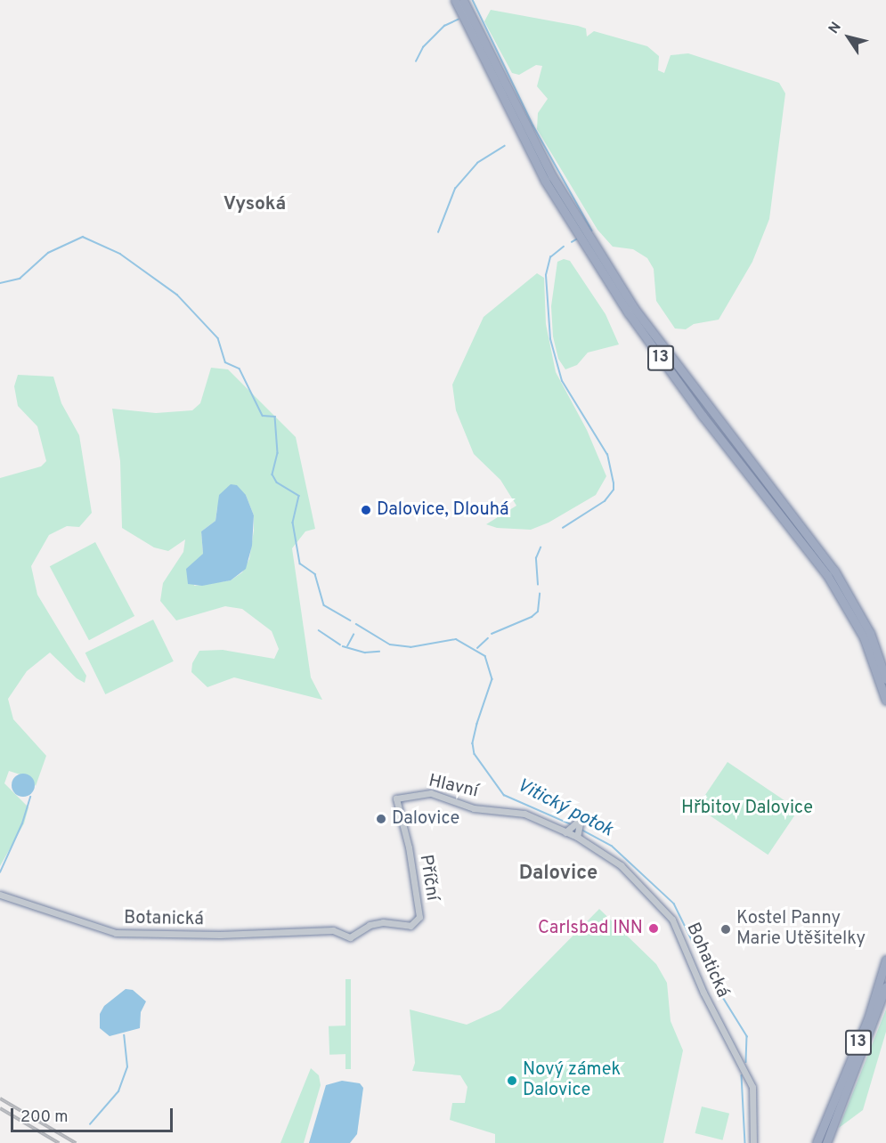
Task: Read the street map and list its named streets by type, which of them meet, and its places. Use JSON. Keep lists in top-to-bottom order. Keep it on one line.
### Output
{"streets":{"highway":["13"],"street":["Hlavní","Příční","Botanická","Bohatická"]},"crossings":[["Hlavní","Příční"],["Hlavní","Bohatická"],["Příční","Botanická"]],"districts":["Vysoká","Dalovice"],"water":["Vitický potok"],"parks":["Hřbitov Dalovice"],"places":["Dalovice, Dlouhá","Dalovice","Carlsbad INN","Kostel Panny Marie Utěšitelky","Nový zámek Dalovice"],"scale_bar":"200 m","north":"top left"}
